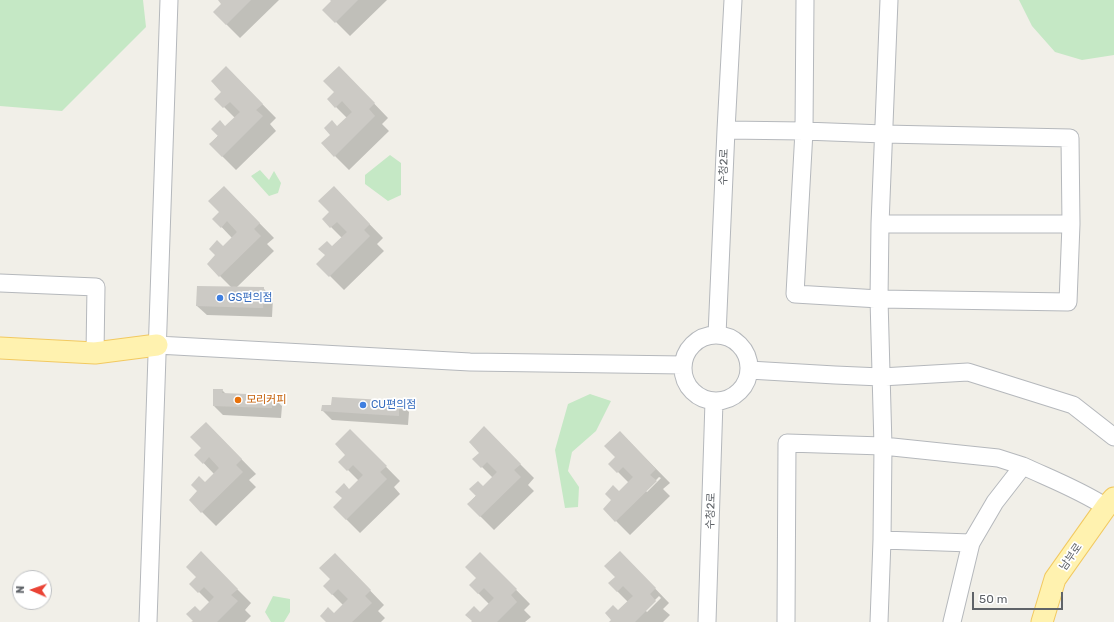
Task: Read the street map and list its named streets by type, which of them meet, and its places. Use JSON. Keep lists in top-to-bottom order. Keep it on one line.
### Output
{"streets":{"main road":["남부로"],"street":["수청2로"]},"places":["GS편의점","모리커피","CU편의점"],"scale_bar":"50 m","north":"left"}
